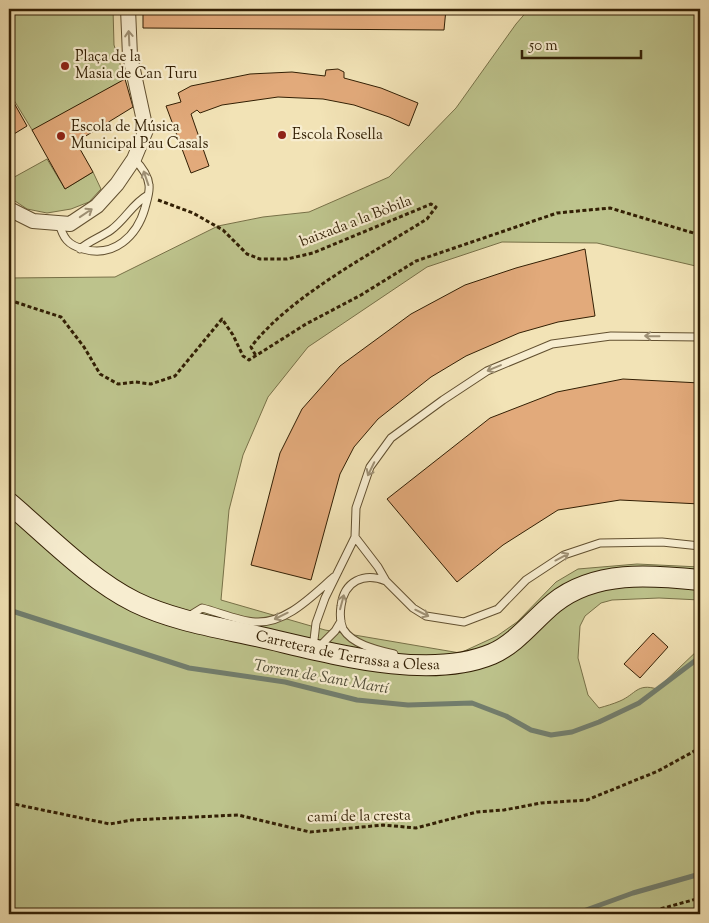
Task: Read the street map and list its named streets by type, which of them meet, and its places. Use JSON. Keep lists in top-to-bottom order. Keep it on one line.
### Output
{"streets":{"street":["Carretera de Terrassa a Olesa"],"path":["baixada a la Bòbila","camí de la cresta"]},"water":["Torrent de Sant Martí"],"places":["Plaça de la Masia de Can Turu","Escola Rosella","Escola de Música Municipal Pau Casals"],"scale_bar":"50 m"}
